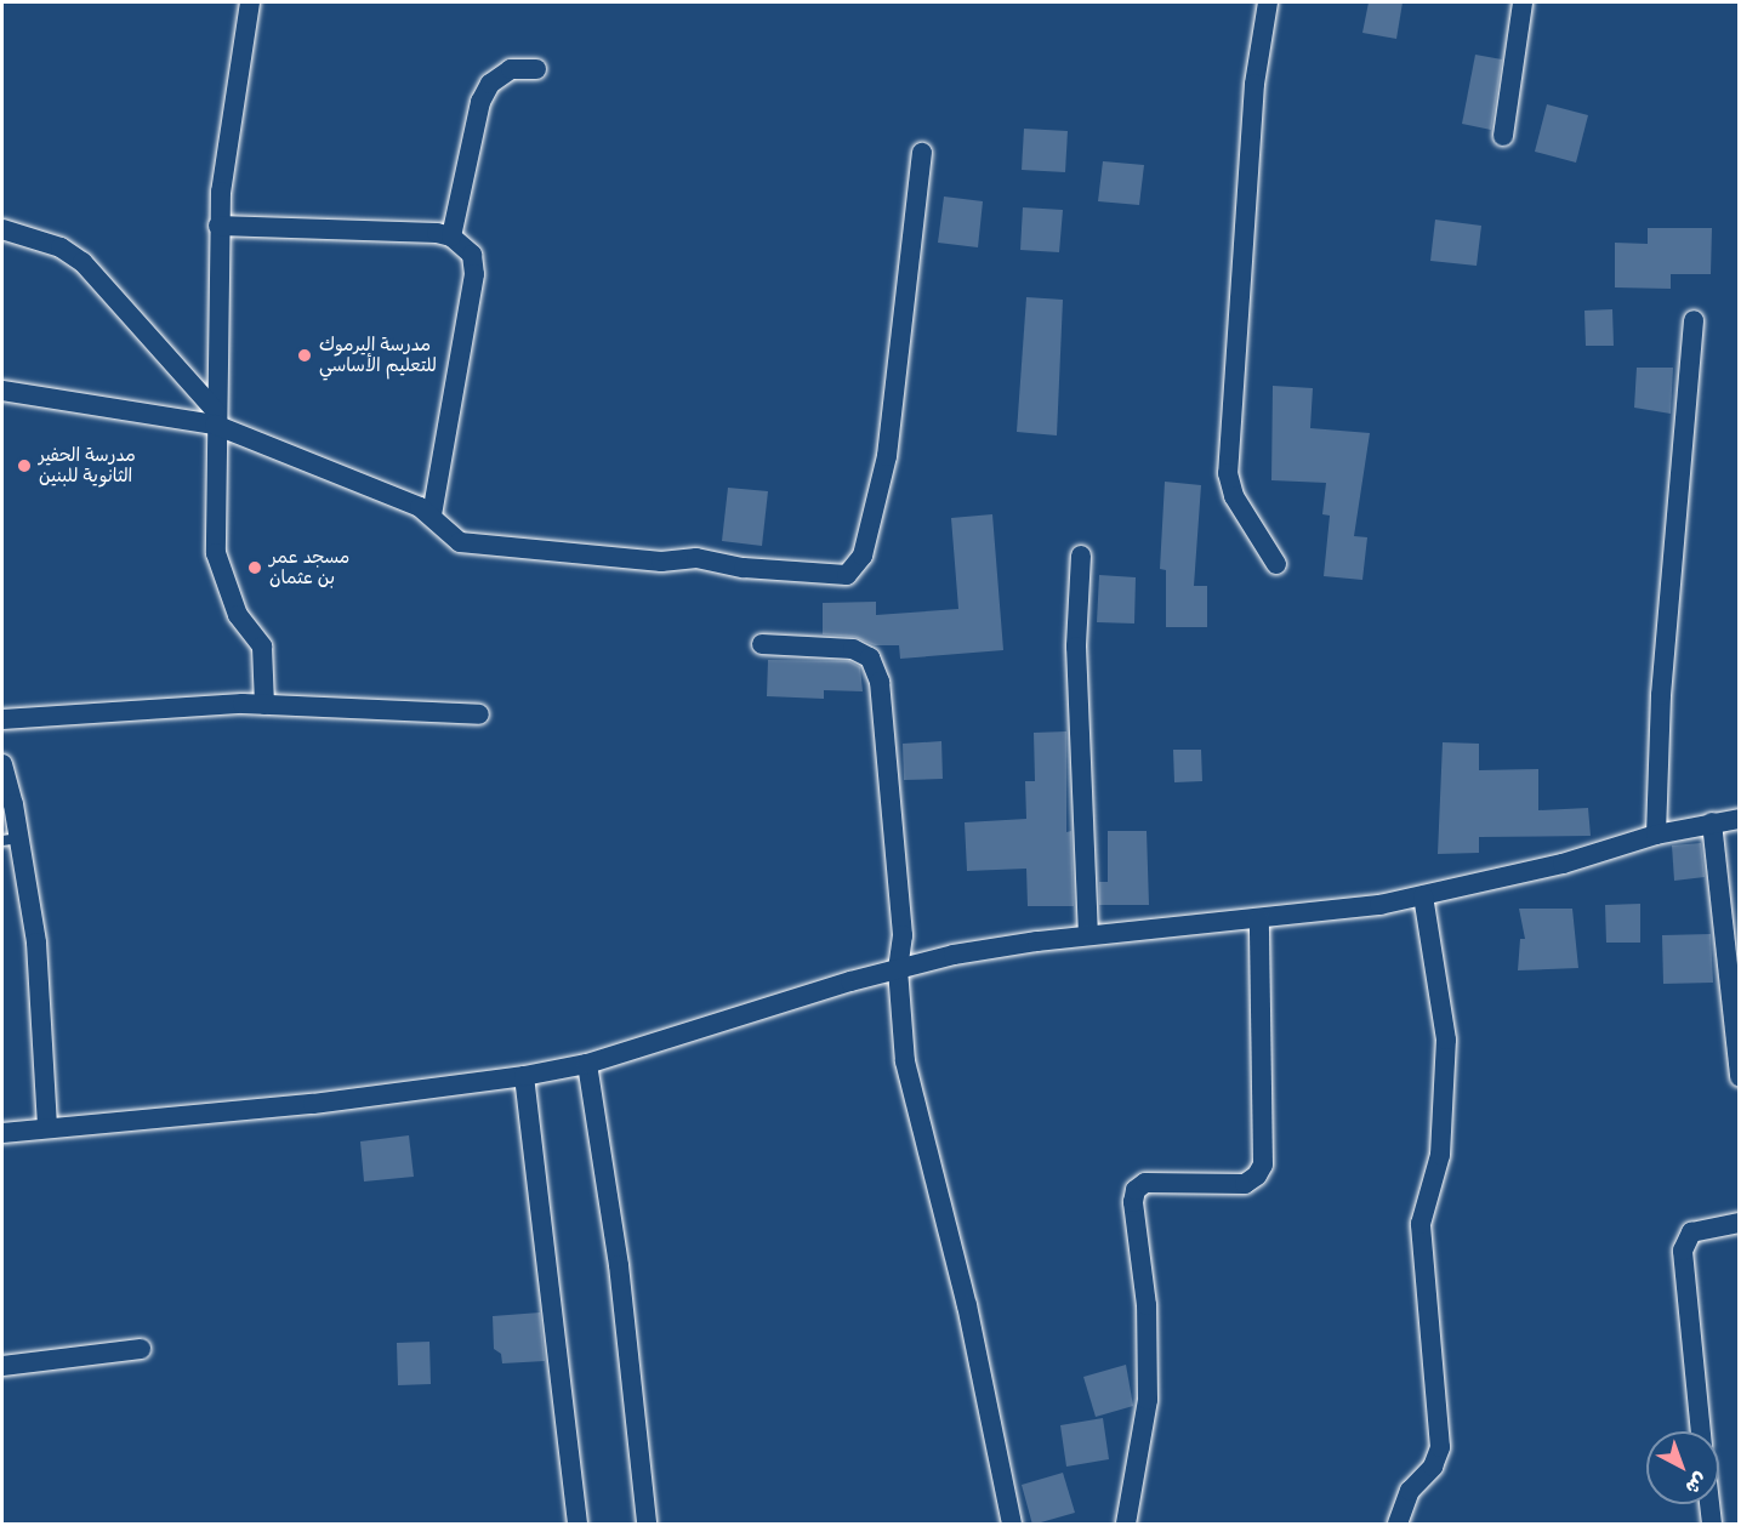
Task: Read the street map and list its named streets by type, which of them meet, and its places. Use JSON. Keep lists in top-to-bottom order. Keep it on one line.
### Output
{"places":["مدرسة اليرموك للتعليم الأساسي","مدرسة الحفير الثانوية للبنين","مسجد عمر بن عثمان"],"north":"bottom right"}
